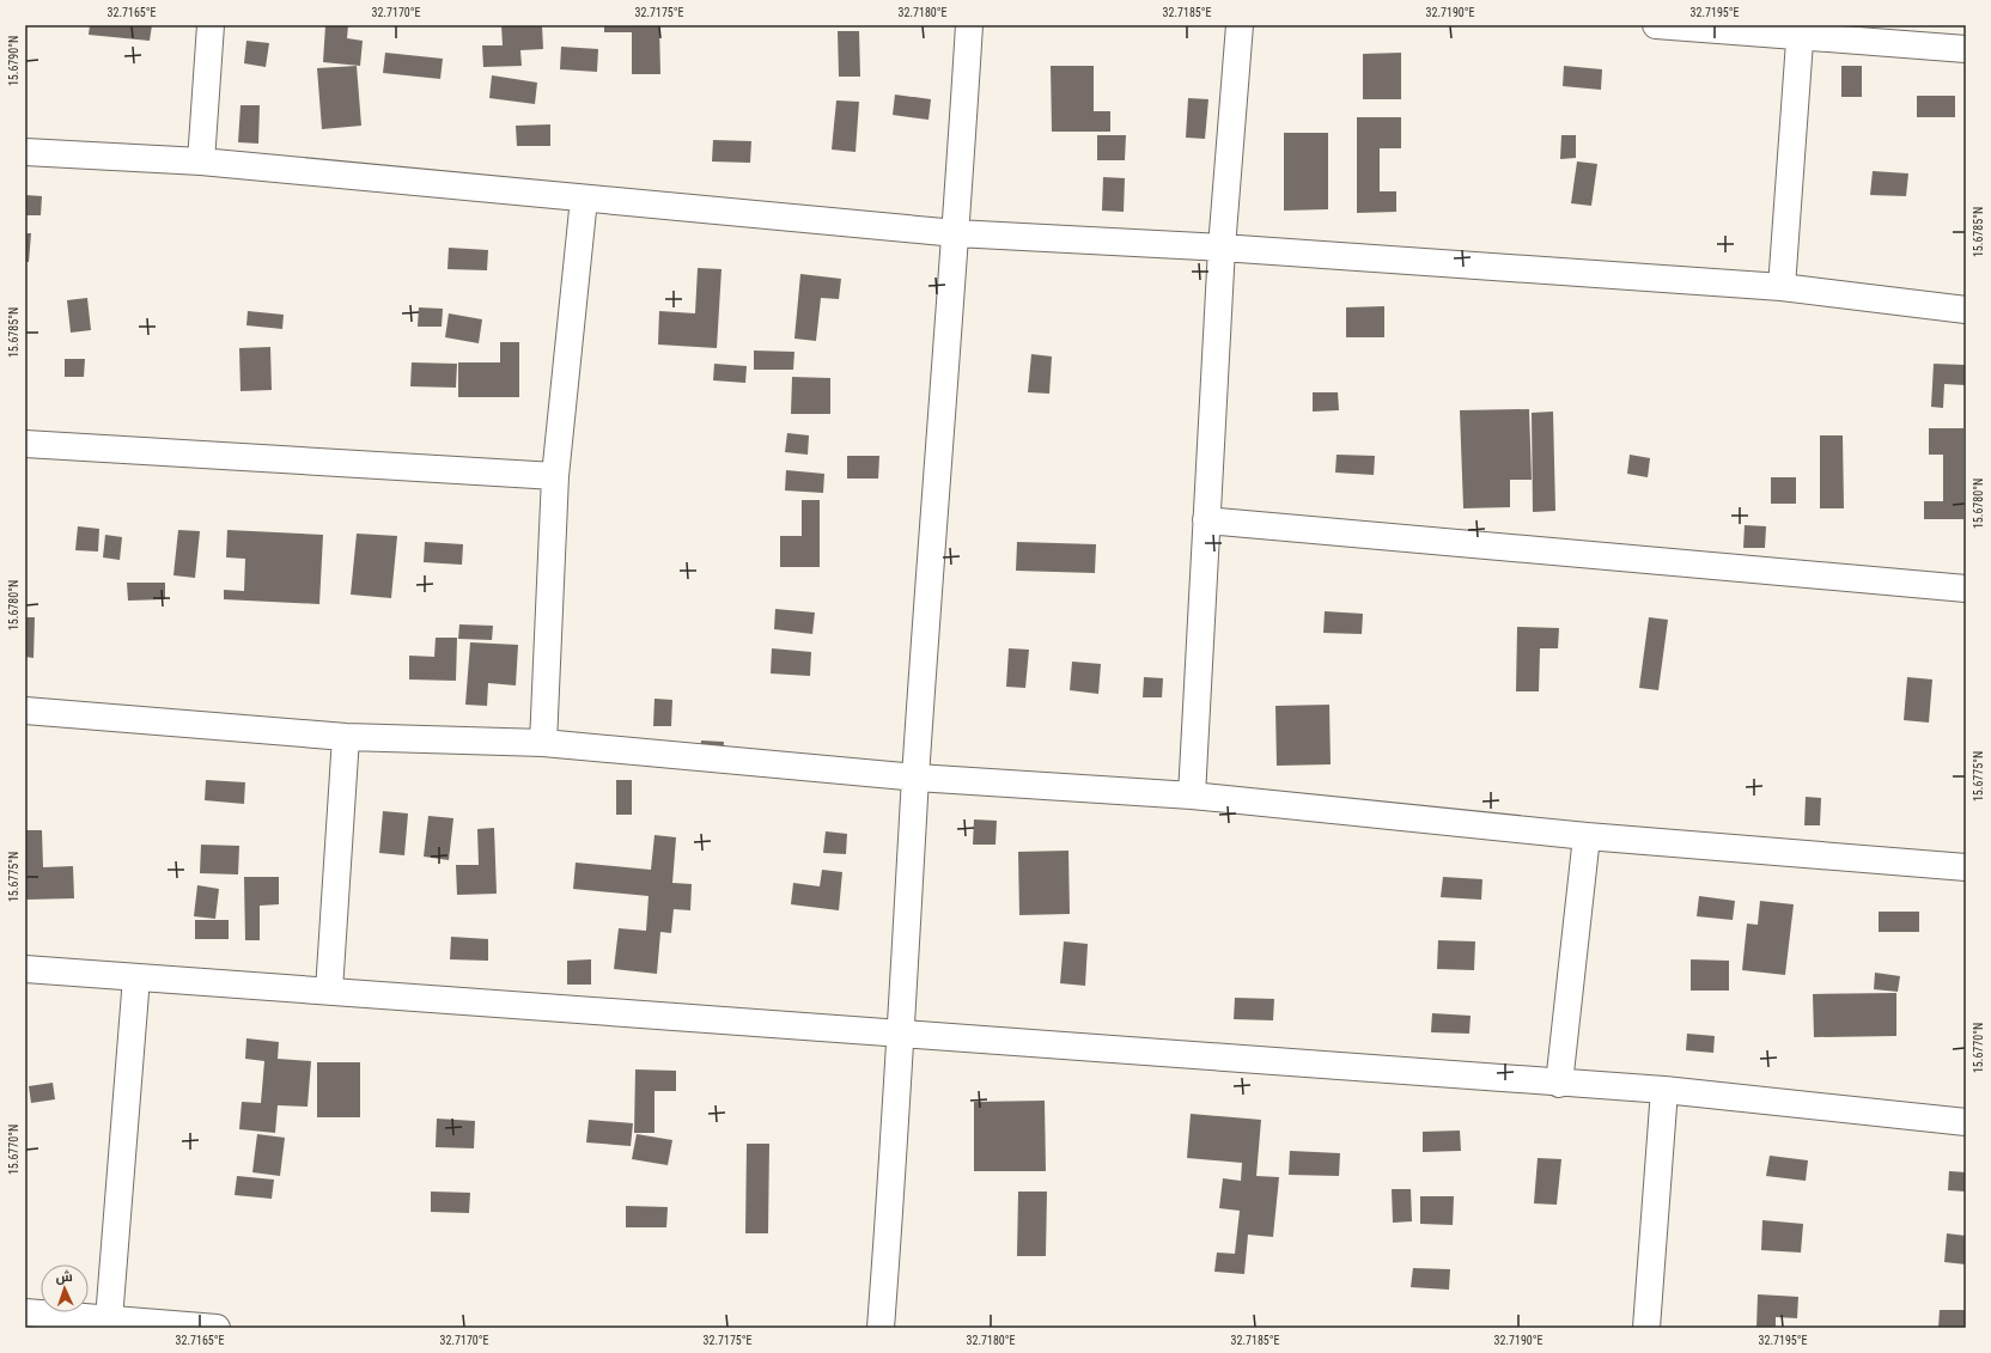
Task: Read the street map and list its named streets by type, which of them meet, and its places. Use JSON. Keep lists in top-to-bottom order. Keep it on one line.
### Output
{"north":"top","coordinates":["32.7165°E","32.7170°E","32.7175°E","32.7180°E","32.7185°E","32.7190°E","32.7195°E","15.6790°N","15.6785°N","15.6780°N","15.6775°N","15.6770°N"]}
